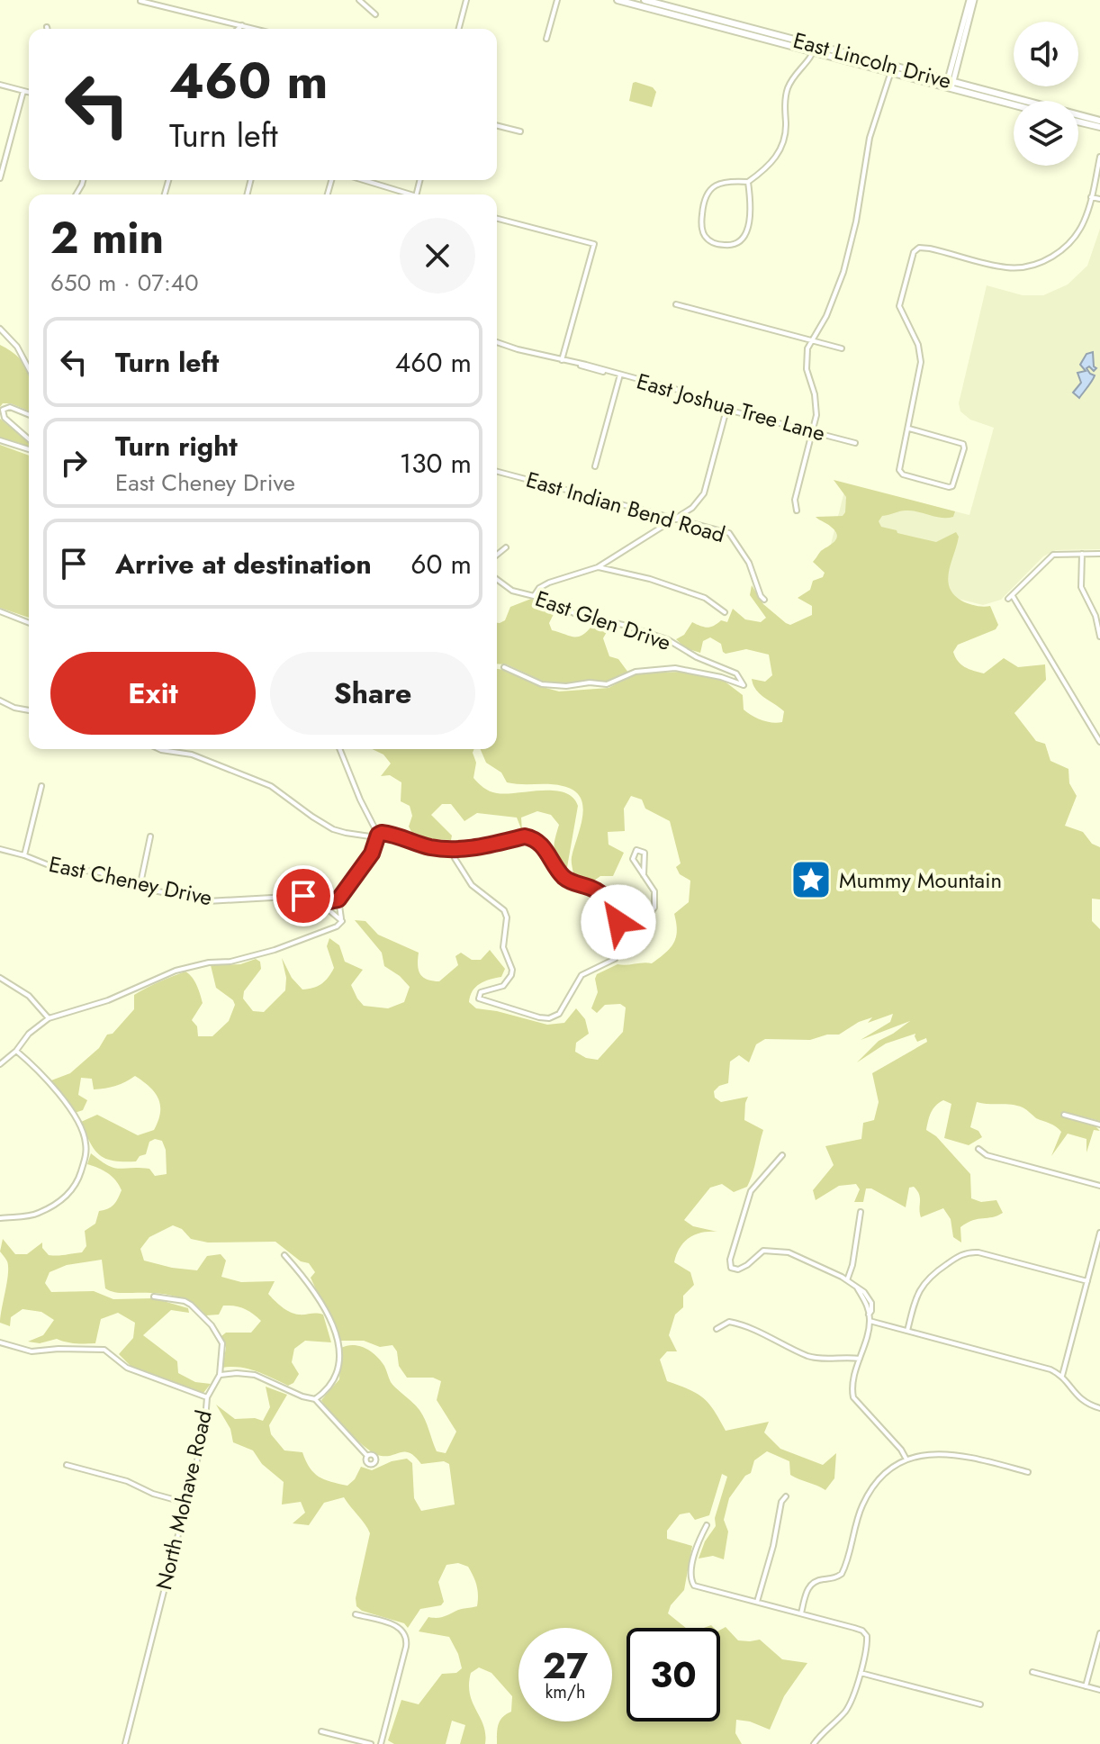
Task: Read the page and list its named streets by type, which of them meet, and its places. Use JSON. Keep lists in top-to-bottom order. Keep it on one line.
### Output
{"streets":{"main road":["East Lincoln Drive"],"street":["East Joshua Tree Lane","East Indian Bend Road","East Glen Drive","East Cheney Drive","North Mohave Road"]},"places":{"place":["Mummy Mountain"]},"page":{"turn":["460 m","Turn left"],"heading":["2 min","650 m · 07:40"],"list":[{"name":"Turn left","value":"460 m"},{"name":"Turn right","note":"East Cheney Drive","value":"130 m"},{"name":"Arrive at destination","value":"60 m"}],"buttons":["Exit","Share"],"speed":"27 km/h","limit":"30"}}
